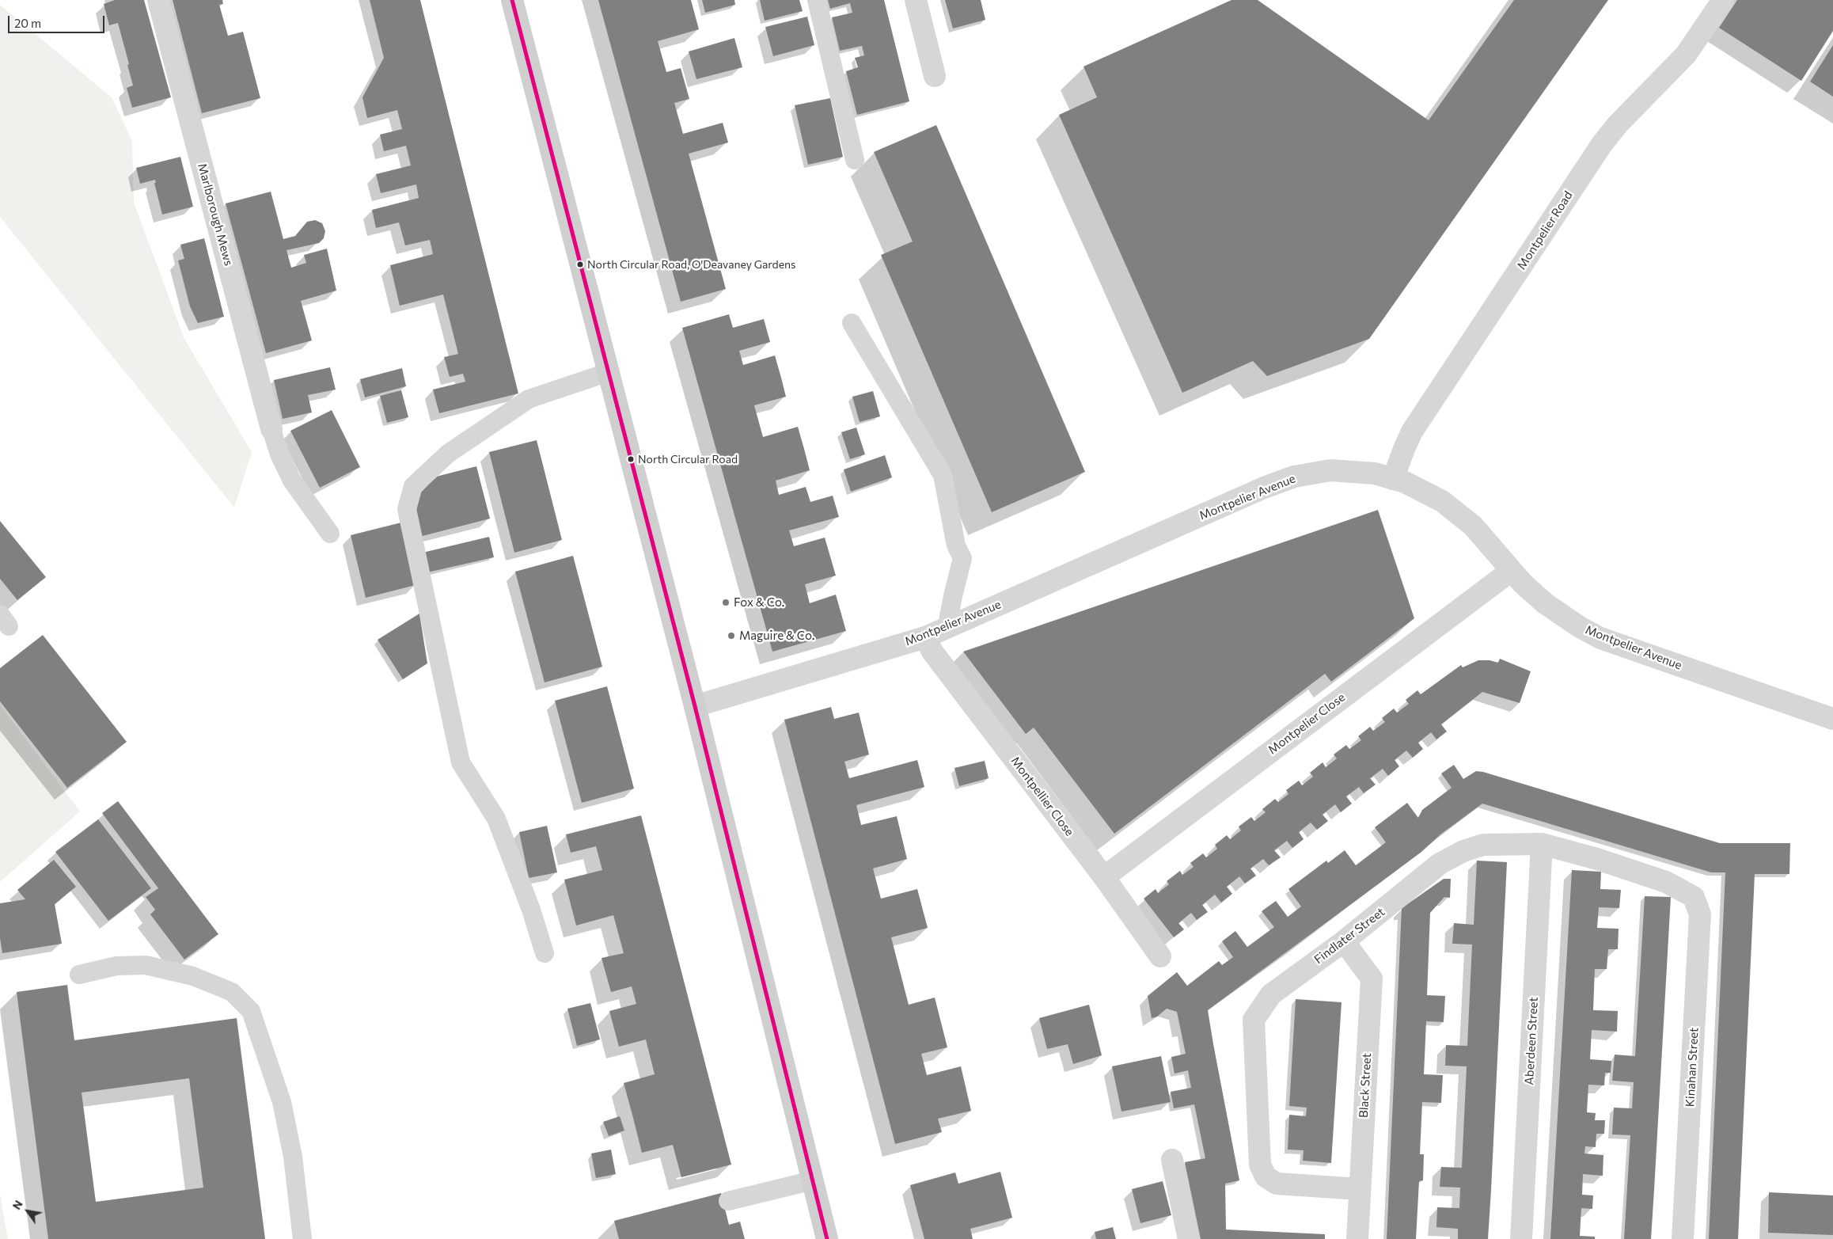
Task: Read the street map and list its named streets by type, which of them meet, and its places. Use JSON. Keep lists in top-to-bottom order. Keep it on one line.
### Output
{"streets":{"street":["Marlborough Mews","Montpelier Road","Montpelier Avenue","Montpelier Close","Montpellier Close","Findlater Street","Aberdeen Street","Kinahan Street","Black Street"]},"crossings":[["Montpelier Road","Montpelier Avenue"],["Montpelier Avenue","Montpelier Close"],["Montpelier Avenue","Montpellier Close"],["Montpelier Close","Montpellier Close"],["Findlater Street","Aberdeen Street"],["Findlater Street","Kinahan Street"],["Findlater Street","Black Street"]],"places":["North Circular Road, O'Deavaney Gardens","North Circular Road","Fox & Co.","Maguire & Co."],"scale_bar":"20 m","north":"top left"}
